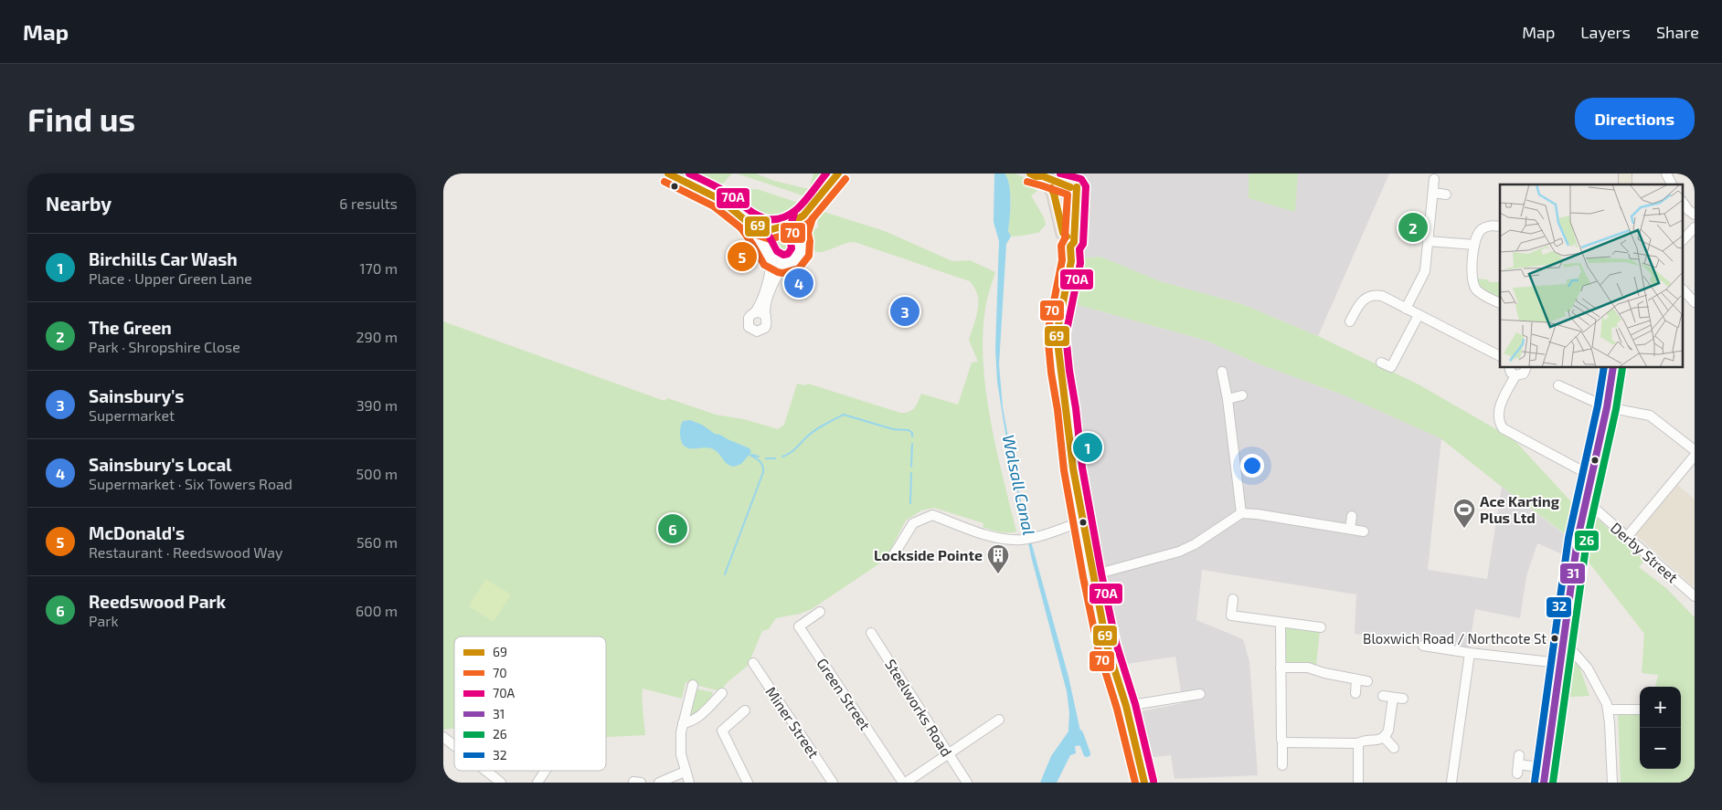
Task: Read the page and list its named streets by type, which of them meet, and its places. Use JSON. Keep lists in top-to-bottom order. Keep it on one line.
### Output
{"streets":{"street":["Derby Street","Green Street","Steelworks Road","Miner Street"]},"water":["Walsall Canal"],"places":{"sports":["Ace Karting Plus Ltd"],"building":["Lockside Pointe"],"other":["Bloxwich Road / Northcote St"]},"lines":["transit line 69","transit line 70A","transit line 70","transit line 31","transit line 32","transit line 26"],"legend":["69","70","70A","31","26","32"],"page":{"header":"Map","nav":["Map","Layers","Share"],"buttons":"Directions","title":"Find us","heading":["Nearby","6 results"],"pins":["2","5","4","3","1","6"],"list":[{"mark":"1","name":"Birchills Car Wash","note":"Place · Upper Green Lane","value":"170 m"},{"mark":"2","name":"The Green","note":"Park · Shropshire Close","value":"290 m"},{"mark":"3","name":"Sainsbury's","note":"Supermarket","value":"390 m"},{"mark":"4","name":"Sainsbury's Local","note":"Supermarket · Six Towers Road","value":"500 m"},{"mark":"5","name":"McDonald's","note":"Restaurant · Reedswood Way","value":"560 m"},{"mark":"6","name":"Reedswood Park","note":"Park","value":"600 m"}],"map_buttons":["+","−"]}}
